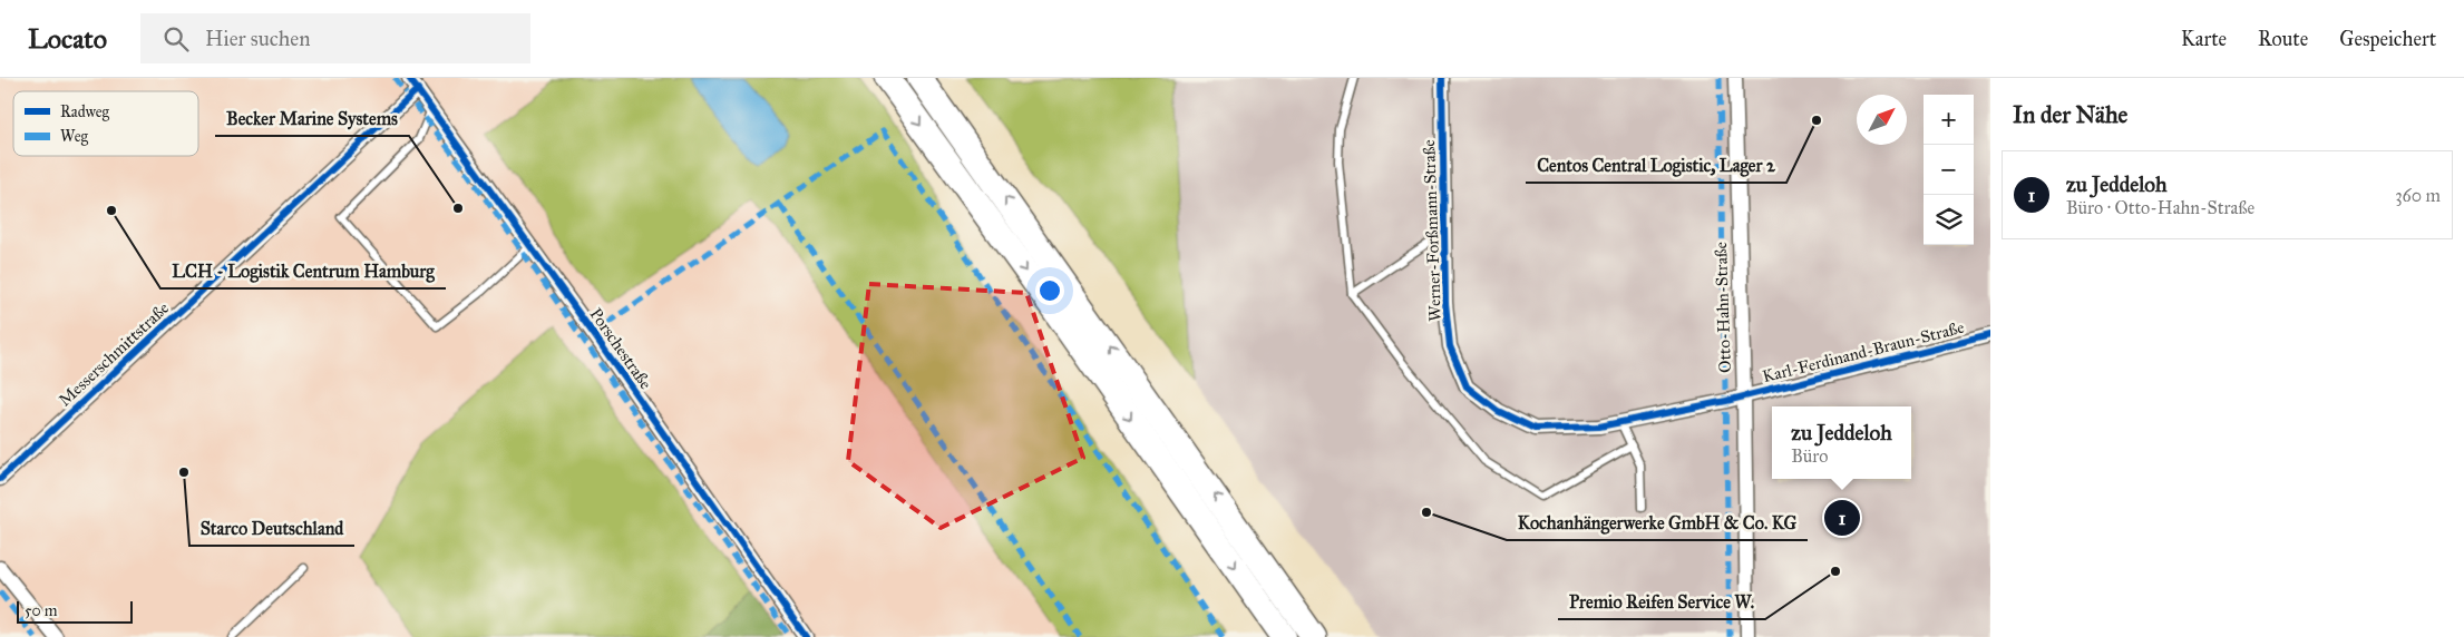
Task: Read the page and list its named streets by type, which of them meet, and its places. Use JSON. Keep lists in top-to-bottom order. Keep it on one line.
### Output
{"streets":{"street":["Werner-Forßmann-Straße","Otto-Hahn-Straße","Porschestraße","Karl-Ferdinand-Braun-Straße","Messerschmittstraße"]},"crossings":[["Werner-Forßmann-Straße","Otto-Hahn-Straße"],["Werner-Forßmann-Straße","Karl-Ferdinand-Braun-Straße"],["Otto-Hahn-Straße","Karl-Ferdinand-Braun-Straße"],["Porschestraße","Messerschmittstraße"]],"places":["Centos Central Logistic, Lager 2","Becker Marine Systems","LCH - Logistik Centrum Hamburg","Starco Deutschland","Kochanhängerwerke GmbH & Co. KG","Premio Reifen Service W."],"legend":["Radweg","Weg"],"scale_bar":"50 m","north":"top right","page":{"header":"Locato","search":"Hier suchen","nav":["Karte","Route","Gespeichert"],"heading":"In der Nähe","map_buttons":["+","−"],"list":[{"mark":"1","name":"zu Jeddeloh","note":"Büro · Otto-Hahn-Straße","value":"360 m"}],"popup":["zu Jeddeloh","Büro"],"pins":"1","scale":"50 m"}}
